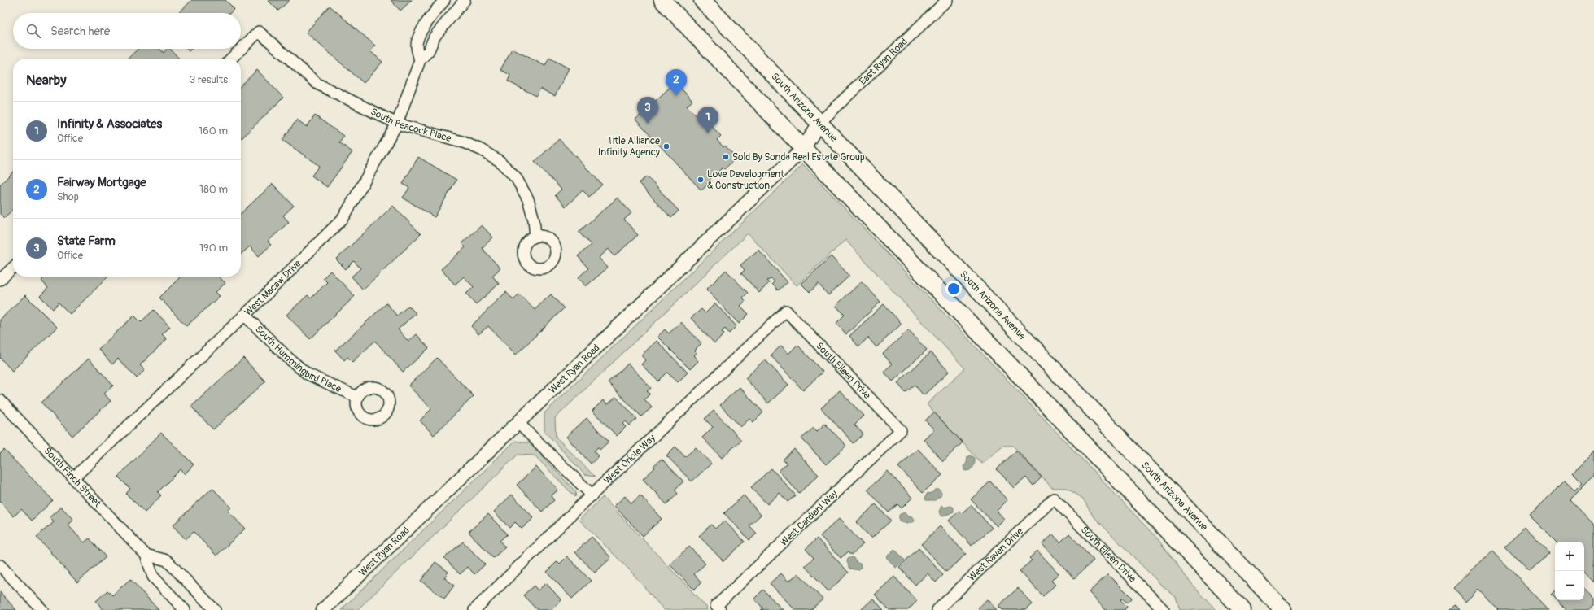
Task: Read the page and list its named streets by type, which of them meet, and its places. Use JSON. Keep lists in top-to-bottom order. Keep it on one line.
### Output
{"streets":{"main road":["South Arizona Avenue"],"street":["East Ryan Road","South Peacock Place","West Macaw Drive","South Hummingbird Place","West Ryan Road","South Eileen Drive","West Oriole Way","South Finch Street","West Cardianl Way","West Raven Drive"]},"crossings":[["East Ryan Road","South Arizona Avenue"],["East Ryan Road","West Ryan Road"],["South Arizona Avenue","West Ryan Road"],["South Peacock Place","West Macaw Drive"],["West Macaw Drive","South Hummingbird Place"],["West Macaw Drive","South Finch Street"],["South Eileen Drive","West Oriole Way"],["South Eileen Drive","West Cardianl Way"],["South Eileen Drive","West Raven Drive"]],"places":["Title Alliance Infinity Agency","Sold By Sonda Real Estate Group","Love Development & Construction"],"page":{"search":"Search here","heading":["Nearby","3 results"],"pins":["2","3","1"],"list":[{"mark":"1","name":"Infinity & Associates","note":"Office","value":"160 m"},{"mark":"2","name":"Fairway Mortgage","note":"Shop","value":"180 m"},{"mark":"3","name":"State Farm","note":"Office","value":"190 m"}],"map_buttons":["+","−"]}}
